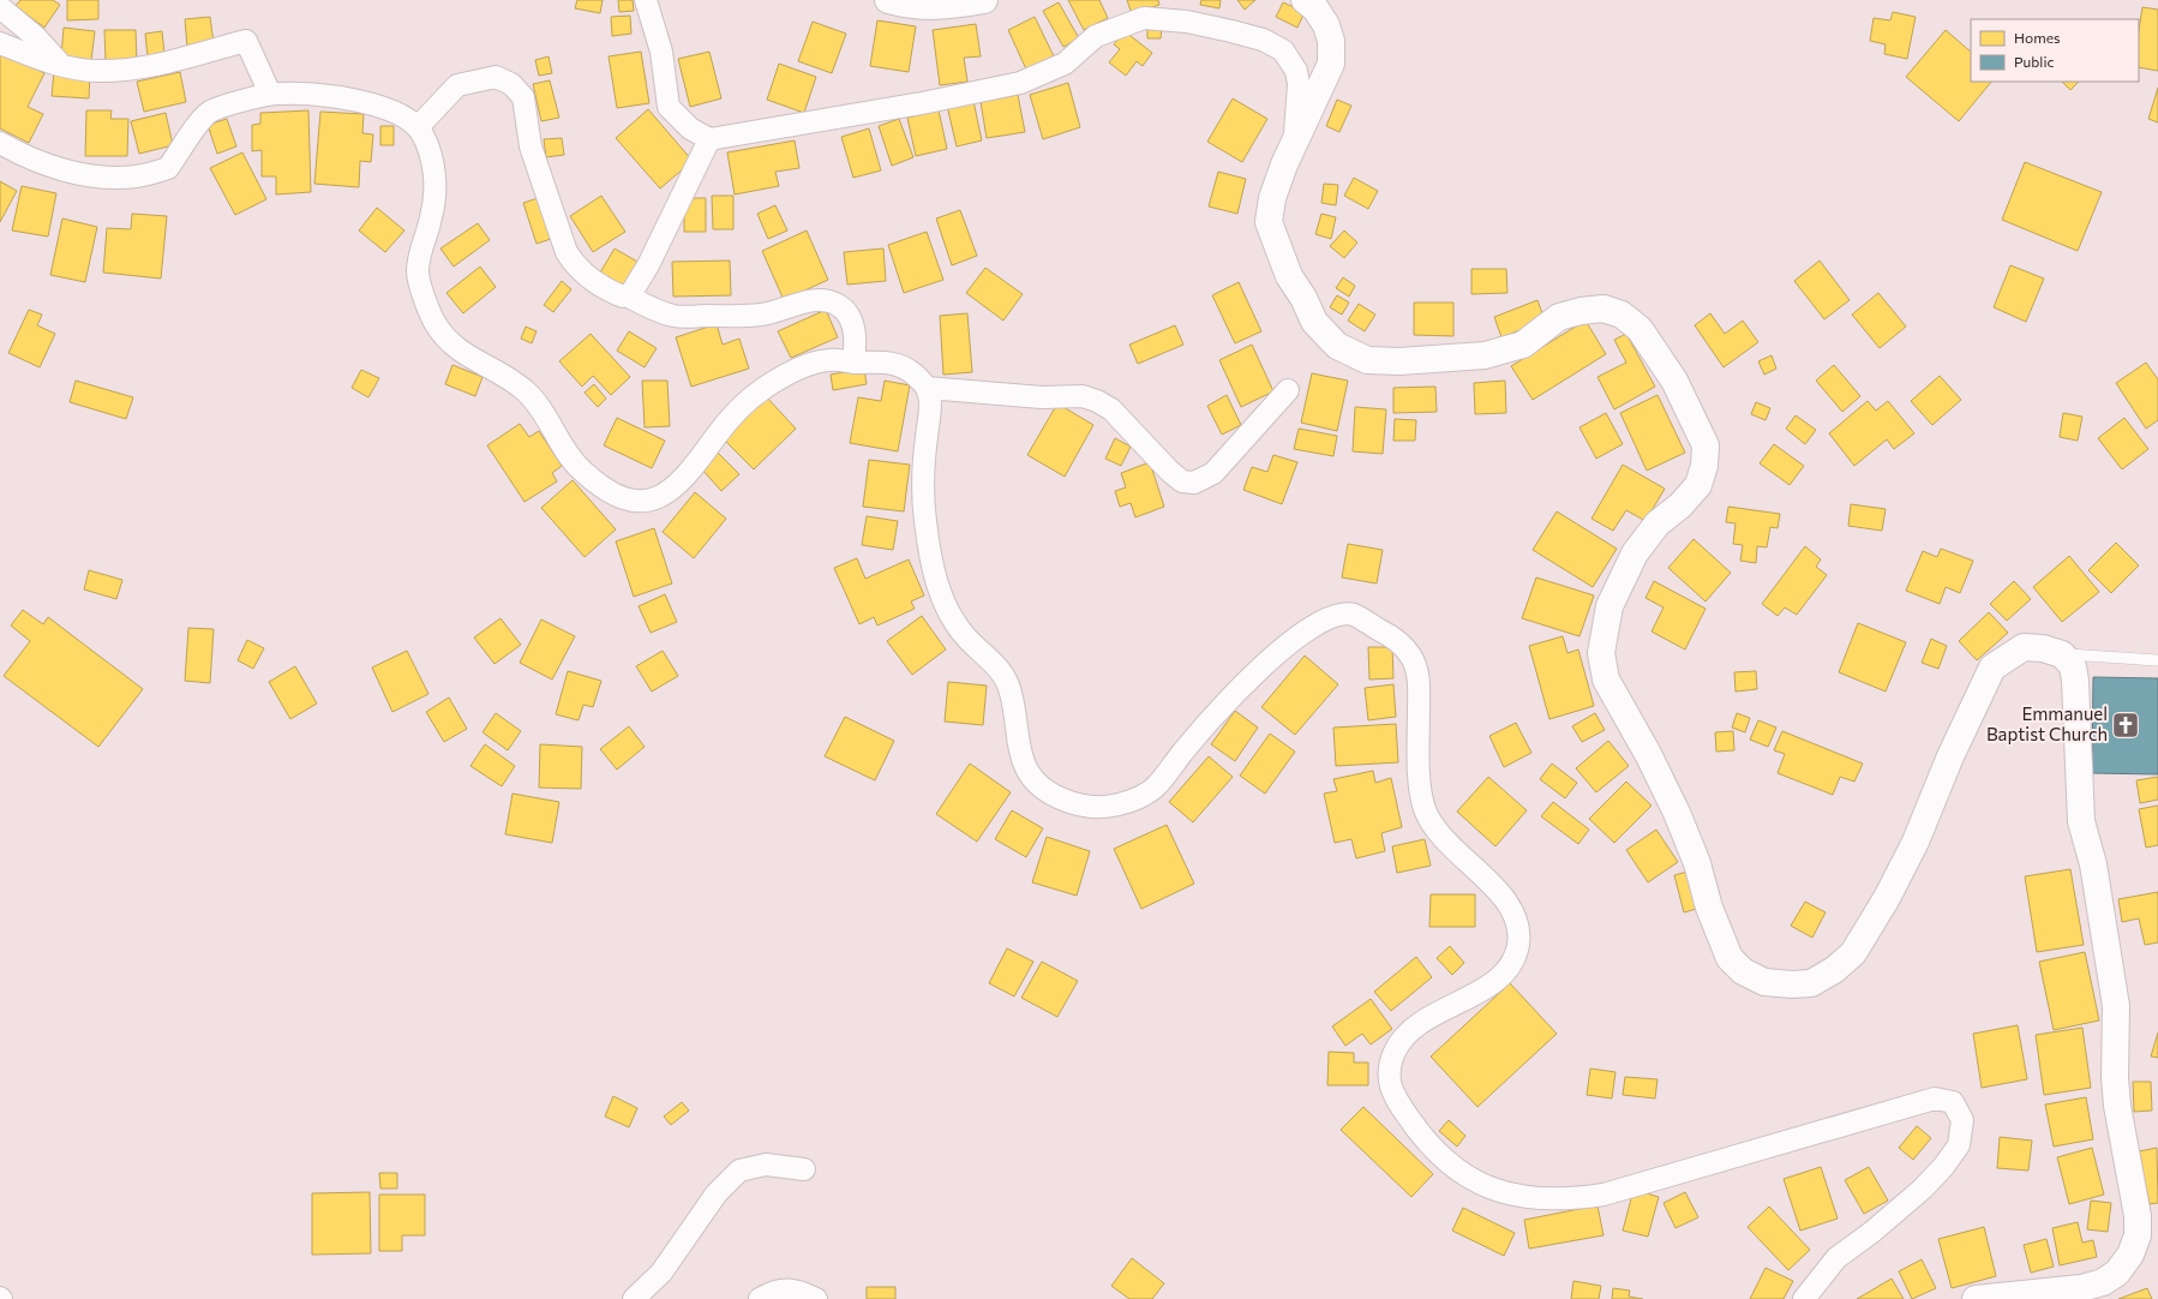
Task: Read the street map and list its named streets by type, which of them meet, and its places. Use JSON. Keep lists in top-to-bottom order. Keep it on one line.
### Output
{"places":{"church":["Emmanuel Baptist Church"]},"legend":["Homes","Public"]}
